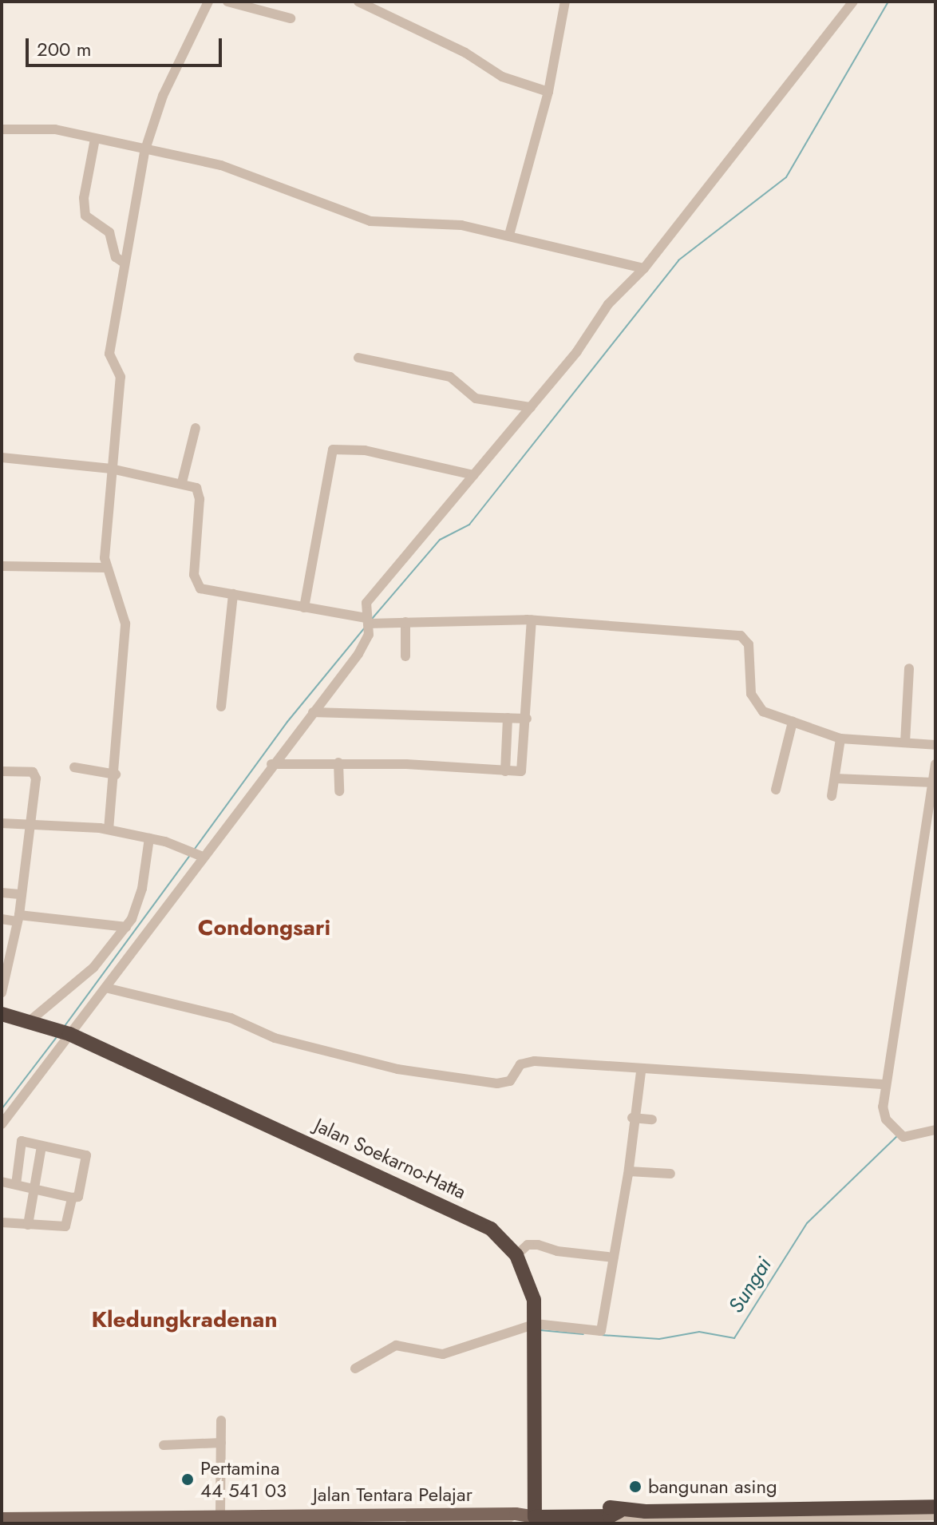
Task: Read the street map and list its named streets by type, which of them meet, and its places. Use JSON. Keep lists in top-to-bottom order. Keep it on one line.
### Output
{"streets":{"highway":["Jalan Soekarno-Hatta"],"main road":["Jalan Tentara Pelajar"]},"crossings":[["Jalan Soekarno-Hatta","Jalan Tentara Pelajar"]],"districts":["Condongsari","Kledungkradenan"],"water":["Sungai"],"places":["Pertamina 44 541 03","bangunan asing"],"scale_bar":"200 m"}
